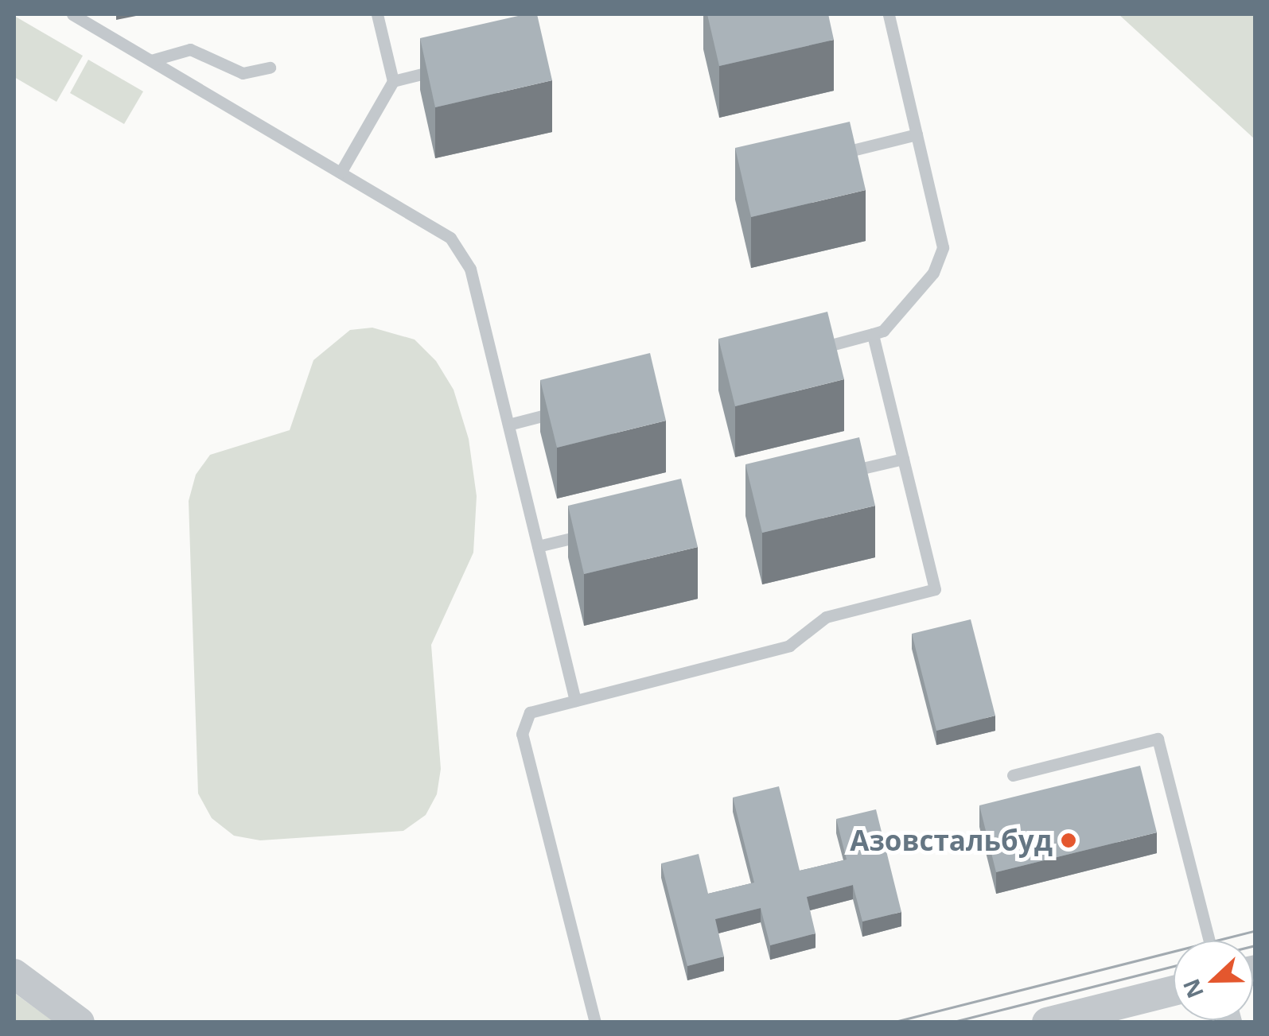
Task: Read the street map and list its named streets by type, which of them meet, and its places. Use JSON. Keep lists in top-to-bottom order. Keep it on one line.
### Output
{"places":["Азовстальбуд"],"north":"left"}
